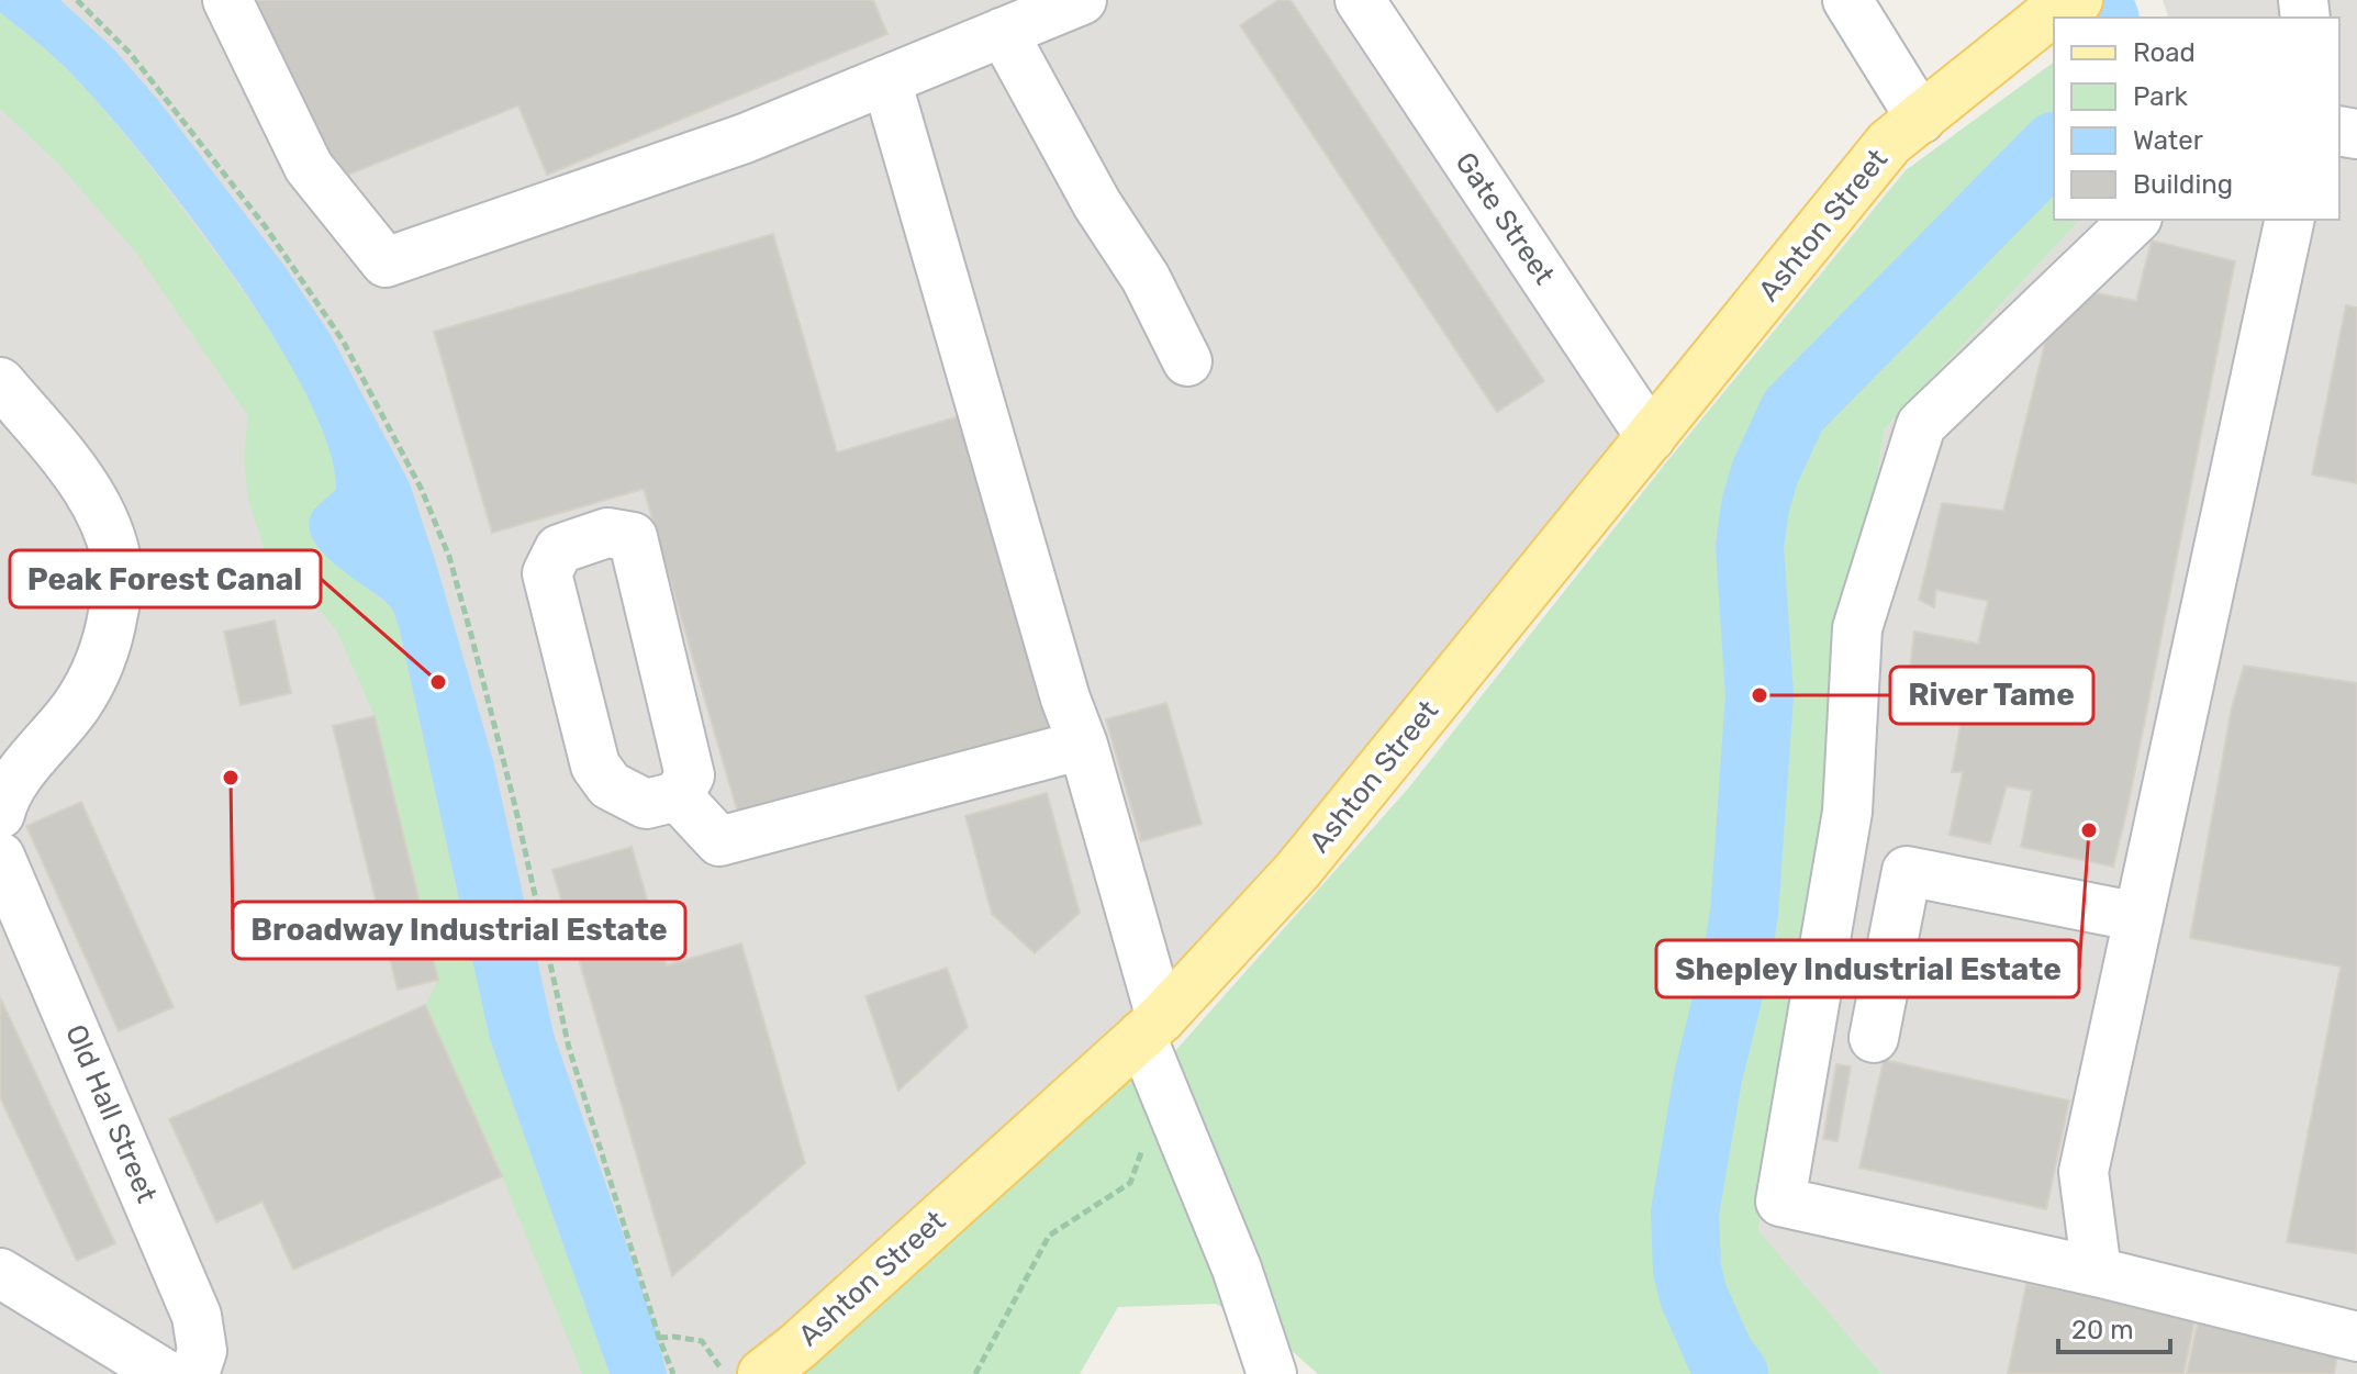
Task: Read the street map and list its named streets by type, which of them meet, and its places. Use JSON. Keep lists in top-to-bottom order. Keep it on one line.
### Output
{"streets":{"main road":["Ashton Street"],"street":["Gate Street","Old Hall Street"]},"crossings":[["Gate Street","Ashton Street"]],"places":["Peak Forest Canal","River Tame","Broadway Industrial Estate","Shepley Industrial Estate"],"legend":["Road","Park","Water","Building"],"scale_bar":"20 m"}
